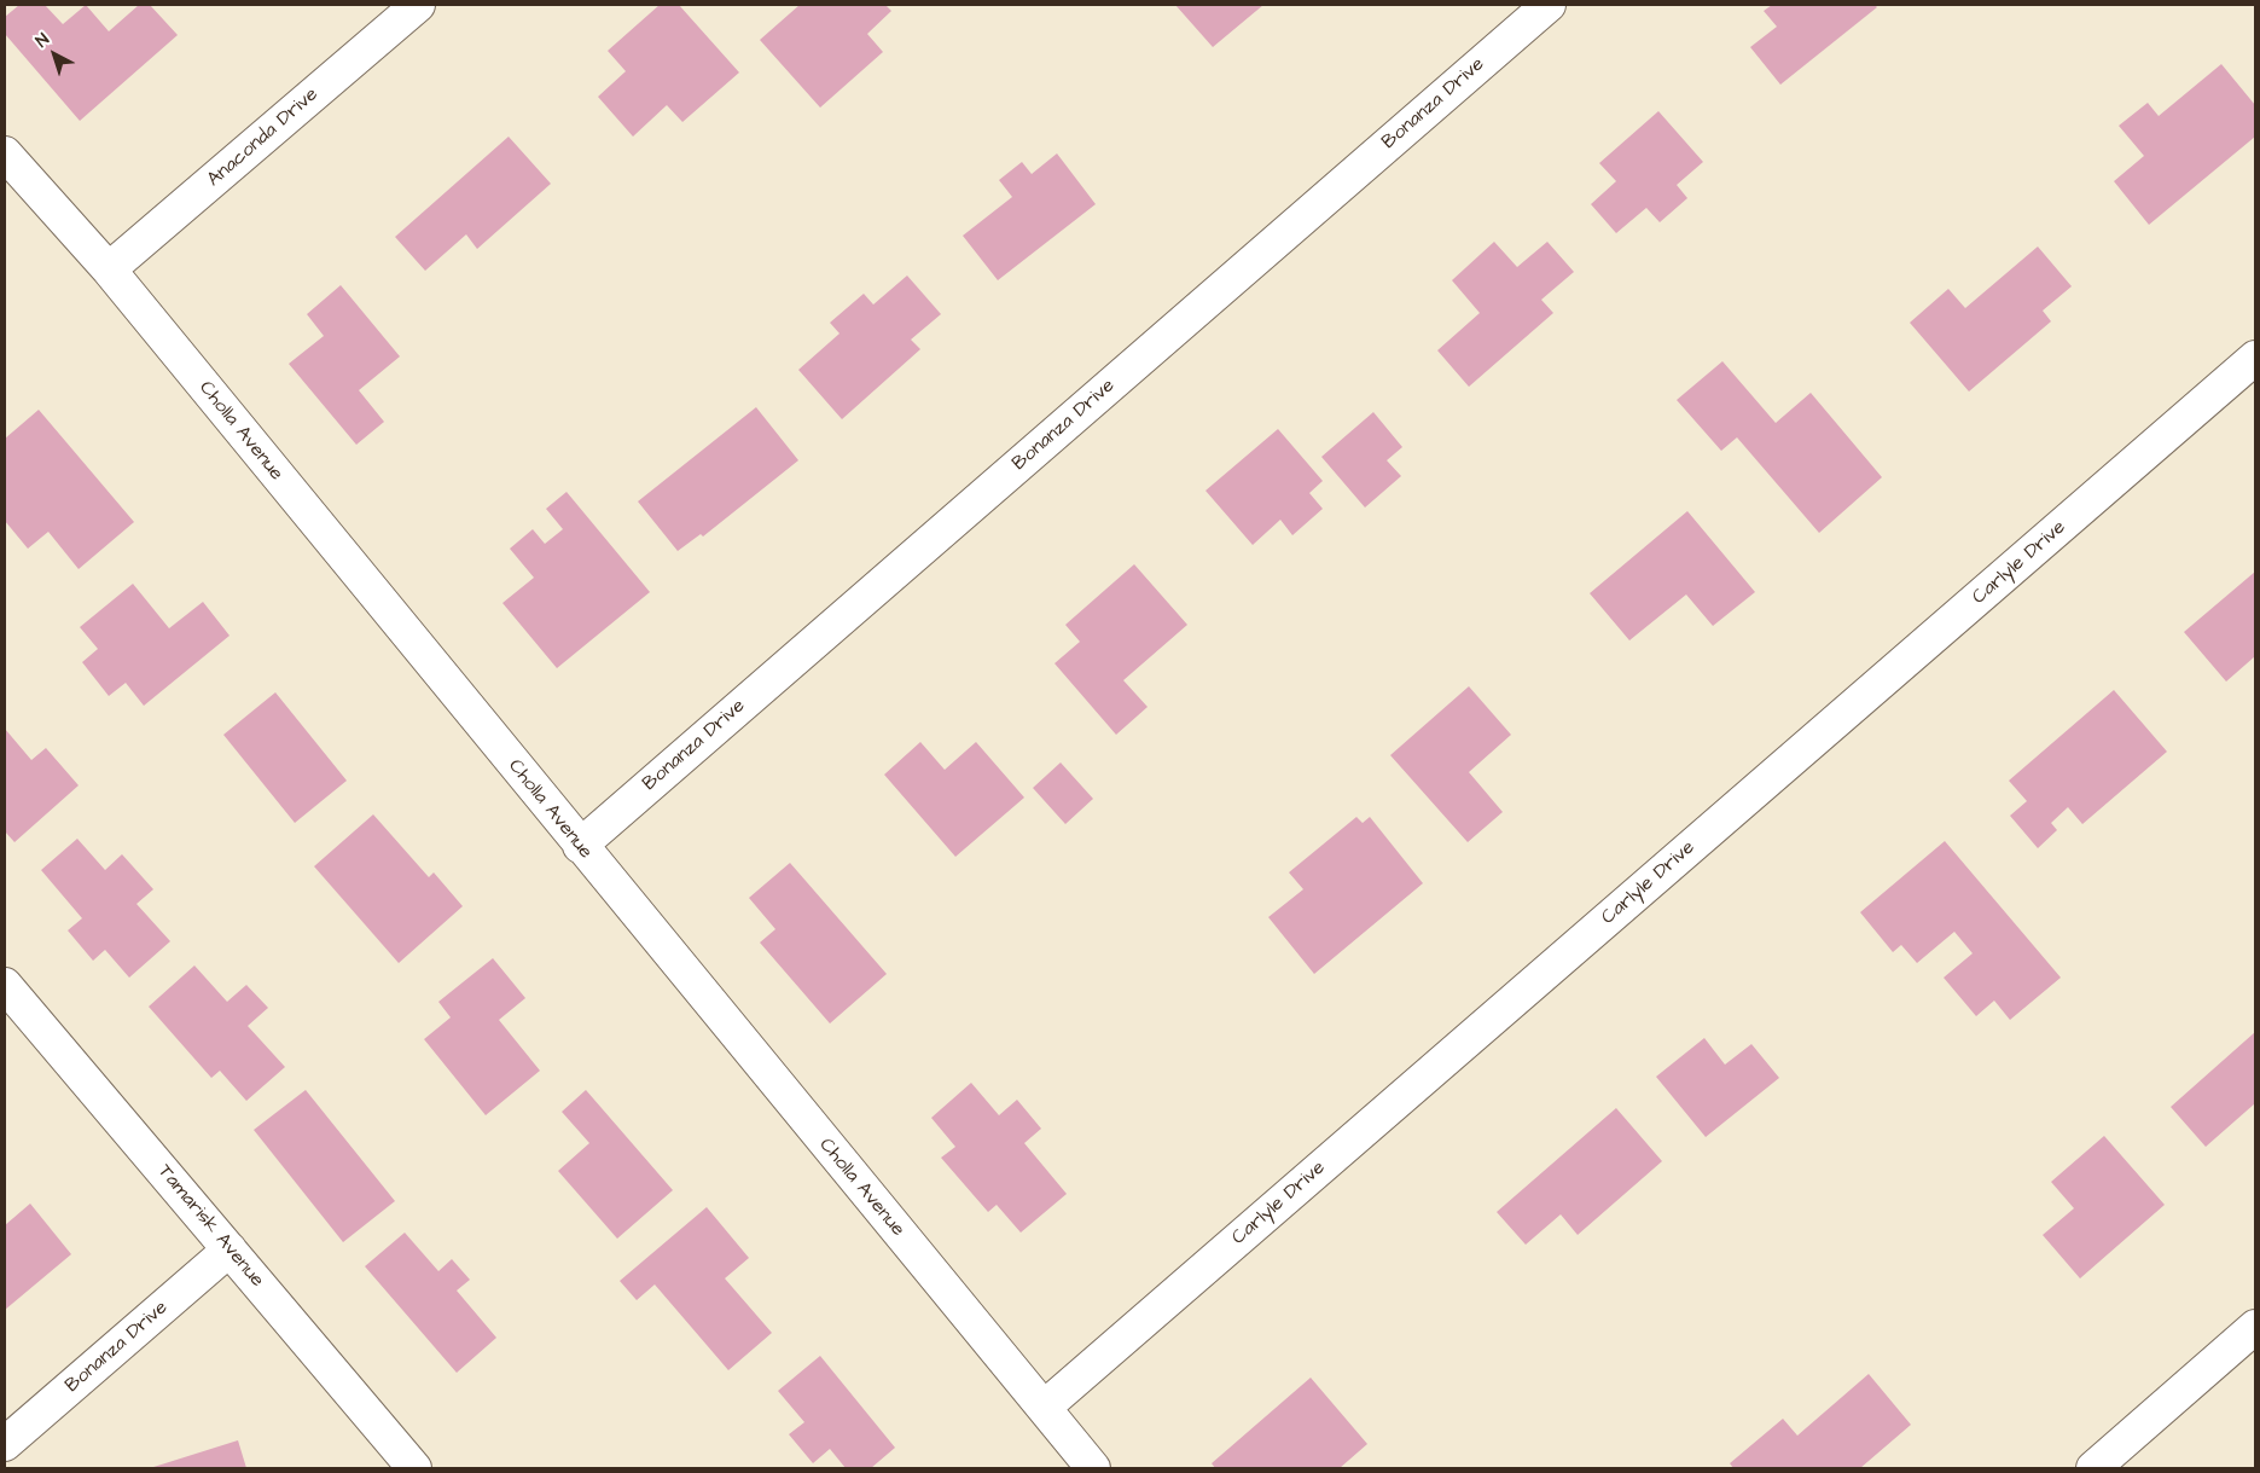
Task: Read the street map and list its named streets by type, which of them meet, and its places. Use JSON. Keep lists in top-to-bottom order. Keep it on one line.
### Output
{"streets":{"street":["Bonanza Drive","Anaconda Drive","Cholla Avenue","Carlyle Drive","Tamarisk Avenue"]},"crossings":[["Bonanza Drive","Cholla Avenue"],["Bonanza Drive","Tamarisk Avenue"],["Anaconda Drive","Cholla Avenue"],["Cholla Avenue","Carlyle Drive"]],"north":"top left"}
